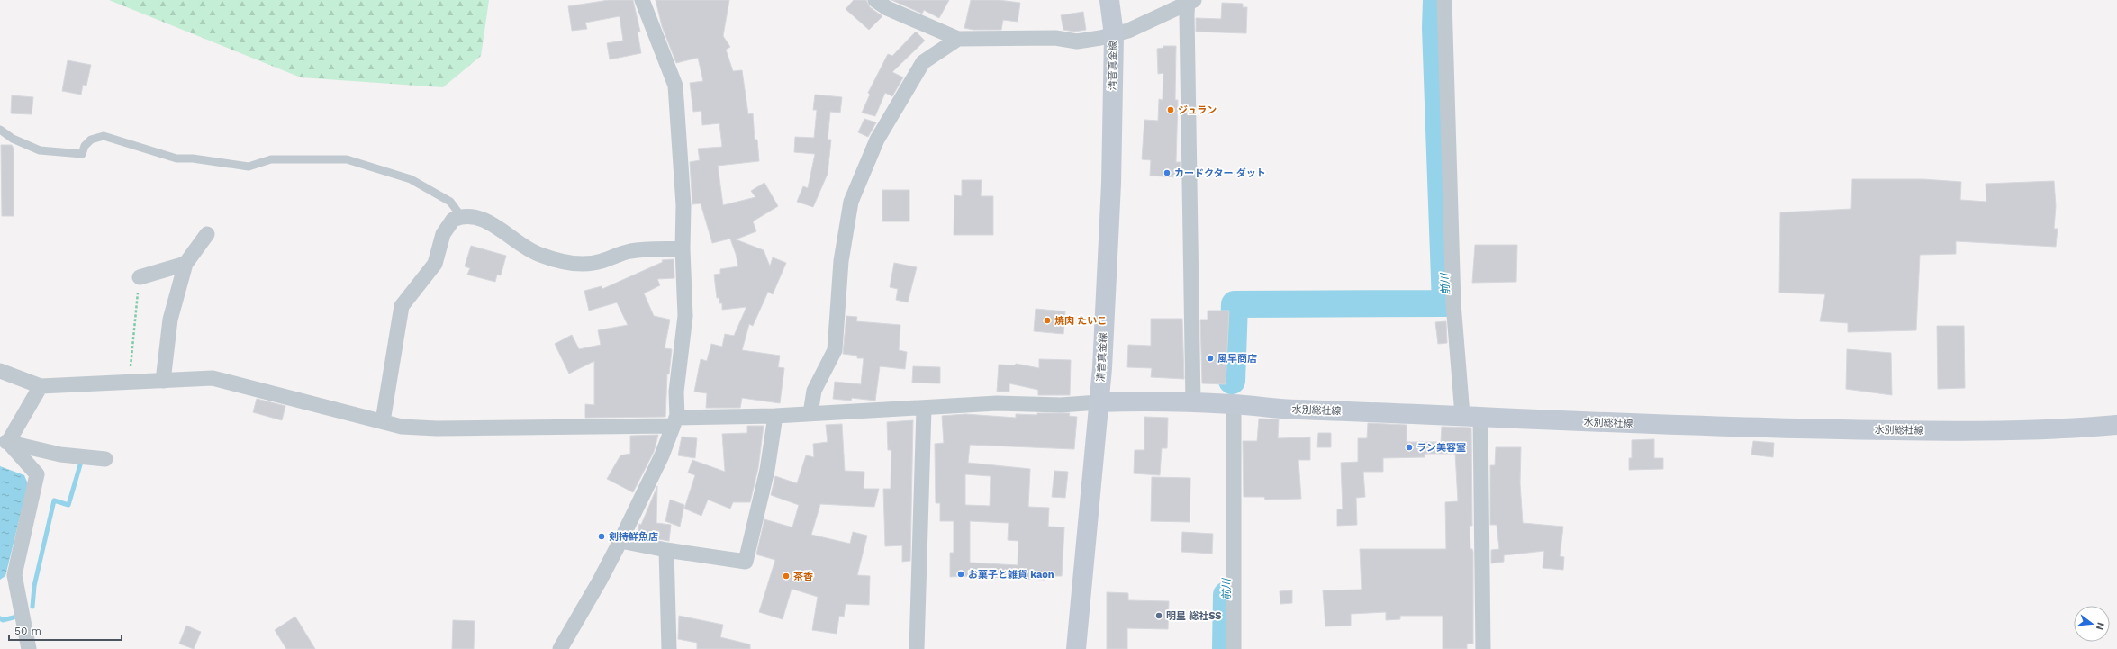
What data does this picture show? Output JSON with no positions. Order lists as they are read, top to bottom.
{
  "streets": {
    "main road": ["清音真金線", "水別総社線"]
  },
  "crossings": [
    ["清音真金線", "水別総社線"]
  ],
  "water": ["前川"],
  "places": [
    "ジュラン",
    "カードクター ダット",
    "焼肉 たいこ",
    "風早商店",
    "ラン美容室",
    "剣持鮮魚店",
    "お菓子と雑貨 kaon",
    "茶香",
    "明星 総社SS"
  ],
  "scale_bar": "50 m",
  "north": "right"
}
